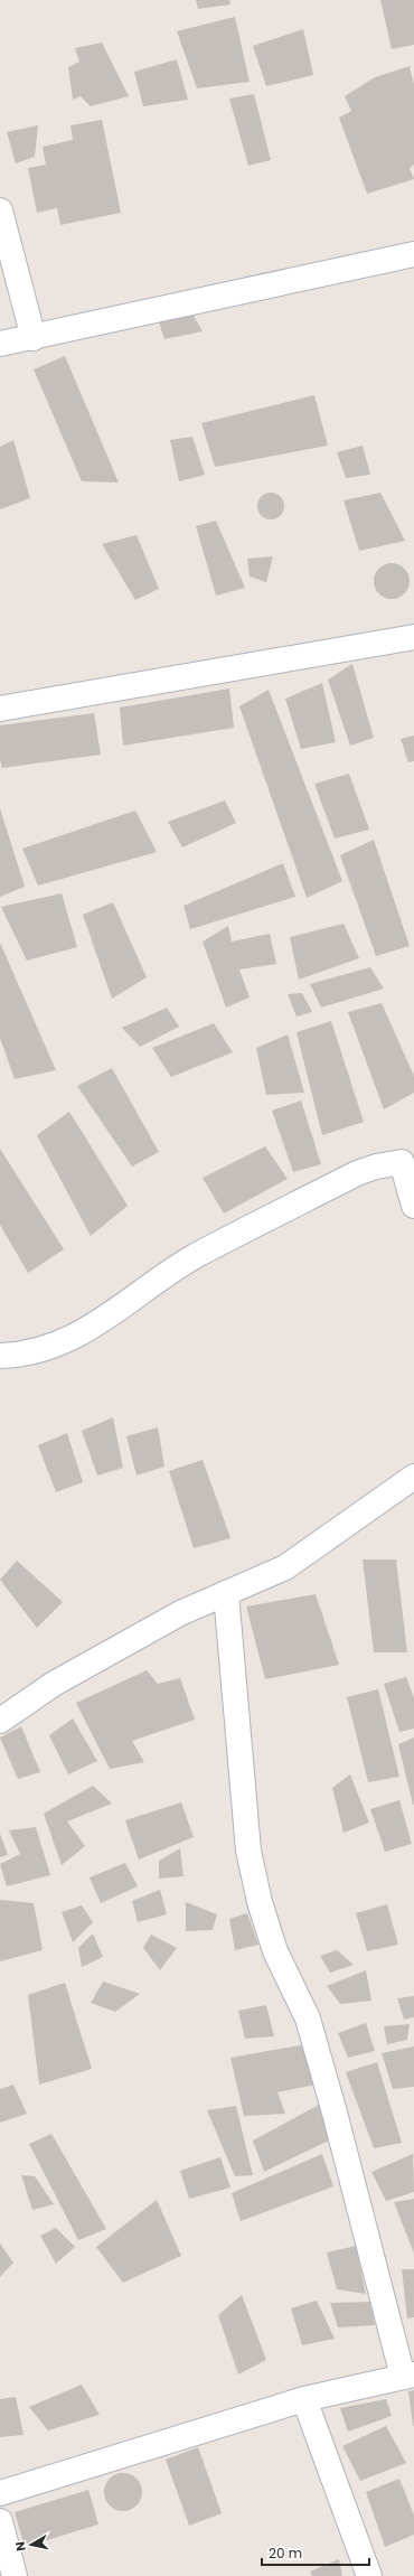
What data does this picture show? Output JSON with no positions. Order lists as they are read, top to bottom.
{
  "scale_bar": "20 m",
  "north": "left"
}
